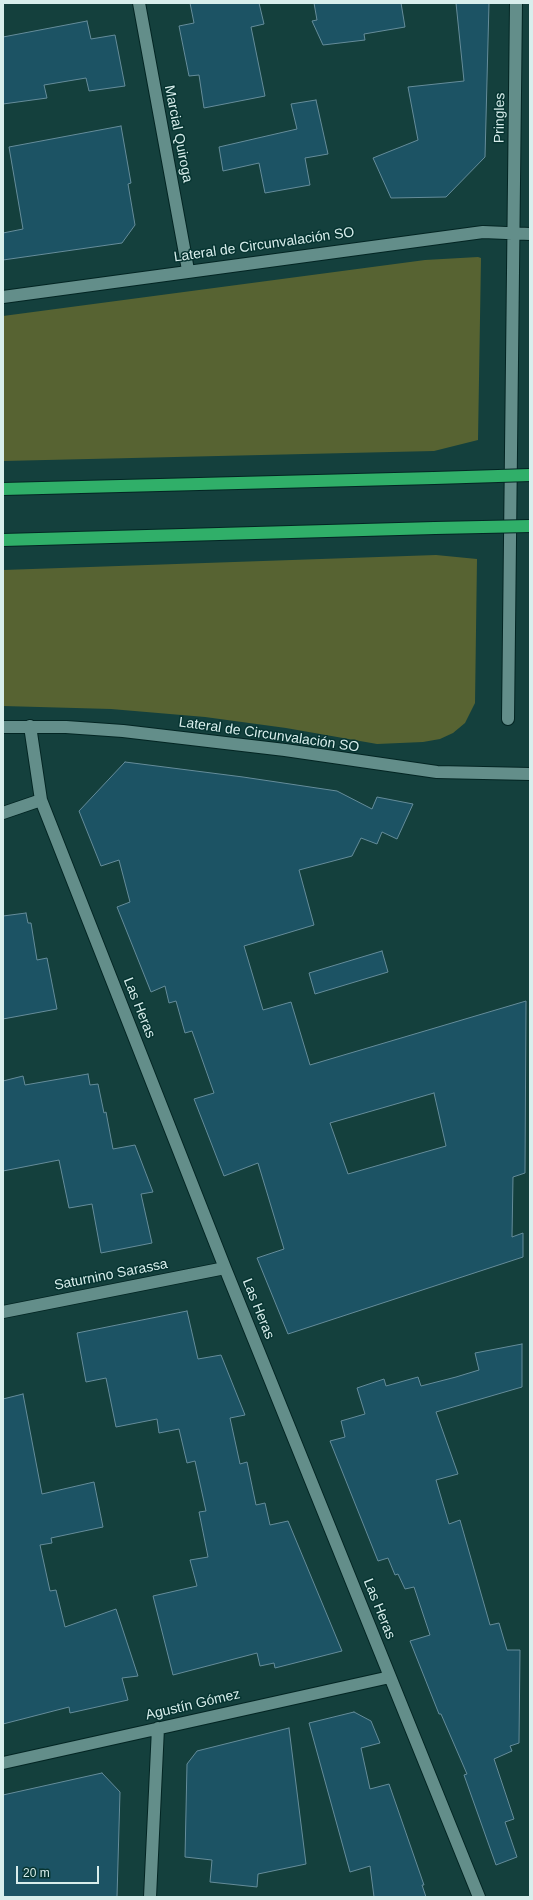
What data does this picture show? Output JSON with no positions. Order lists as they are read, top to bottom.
{
  "streets": {
    "street": [
      "Pringles",
      "Marcial Quiroga",
      "Lateral de Circunvalación SO",
      "Las Heras",
      "Saturnino Sarassa",
      "Agustín Gómez"
    ]
  },
  "crossings": [
    ["Pringles", "Lateral de Circunvalación SO"],
    ["Marcial Quiroga", "Lateral de Circunvalación SO"],
    ["Lateral de Circunvalación SO", "Las Heras"],
    ["Las Heras", "Saturnino Sarassa"],
    ["Las Heras", "Agustín Gómez"]
  ],
  "scale_bar": "20 m"
}
